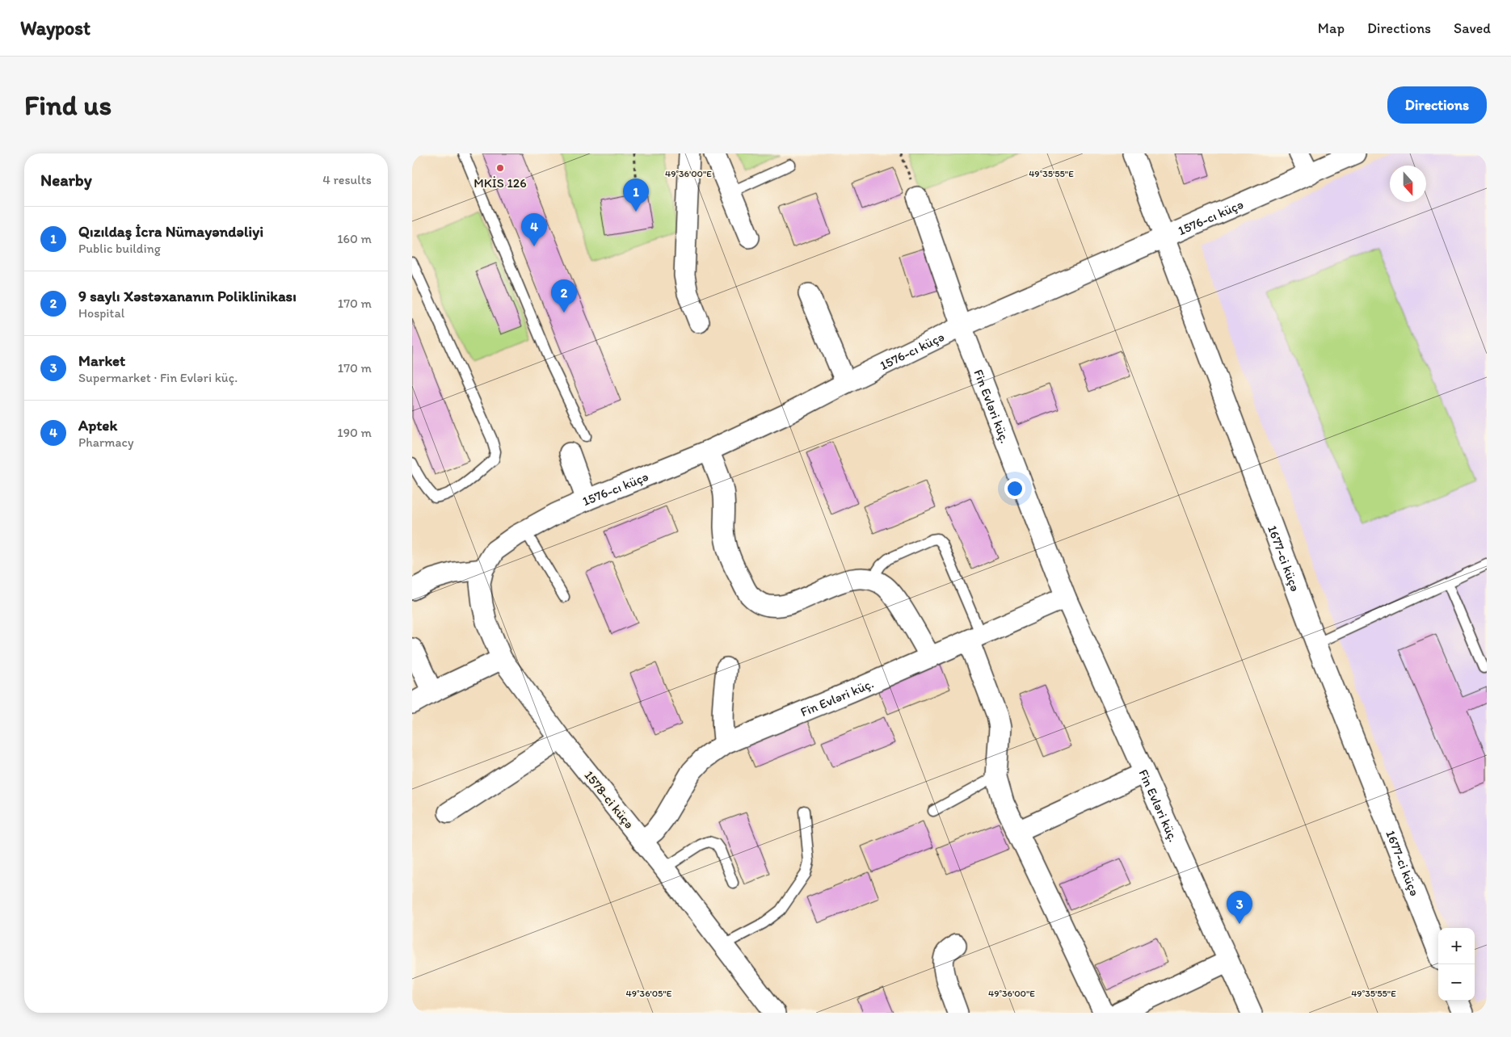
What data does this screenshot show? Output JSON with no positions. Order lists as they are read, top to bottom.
{
  "streets": {
    "street": [
      "1576-cı küçə",
      "Fin Evləri küç.",
      "1677-ci küçə",
      "1578-ci küçə"
    ]
  },
  "crossings": [
    ["1576-cı küçə", "Fin Evləri küç."],
    ["1576-cı küçə", "1677-ci küçə"],
    ["1576-cı küçə", "1578-ci küçə"],
    ["Fin Evləri küç.", "1578-ci küçə"]
  ],
  "places": ["MKİS 126"],
  "north": "bottom",
  "page": {
    "header": "Waypost",
    "nav": ["Map", "Directions", "Saved"],
    "buttons": "Directions",
    "title": "Find us",
    "heading": ["Nearby", "4 results"],
    "pins": [
      "1",
      "4",
      "2",
      "3"
    ],
    "list": [
      {
        "mark": "1",
        "name": "Qızıldaş İcra Nümayəndəliyi",
        "note": "Public building",
        "value": "160 m"
      },
      {
        "mark": "2",
        "name": "9 saylı Xəstəxananın Poliklinikası",
        "note": "Hospital",
        "value": "170 m"
      },
      {
        "mark": "3",
        "name": "Market",
        "note": "Supermarket · Fin Evləri küç.",
        "value": "170 m"
      },
      {
        "mark": "4",
        "name": "Aptek",
        "note": "Pharmacy",
        "value": "190 m"
      }
    ],
    "map_buttons": ["+", "−"]
  },
  "coordinates": ["49°36'00\"E", "49°35'55\"E", "49°36'05\"E"]
}
